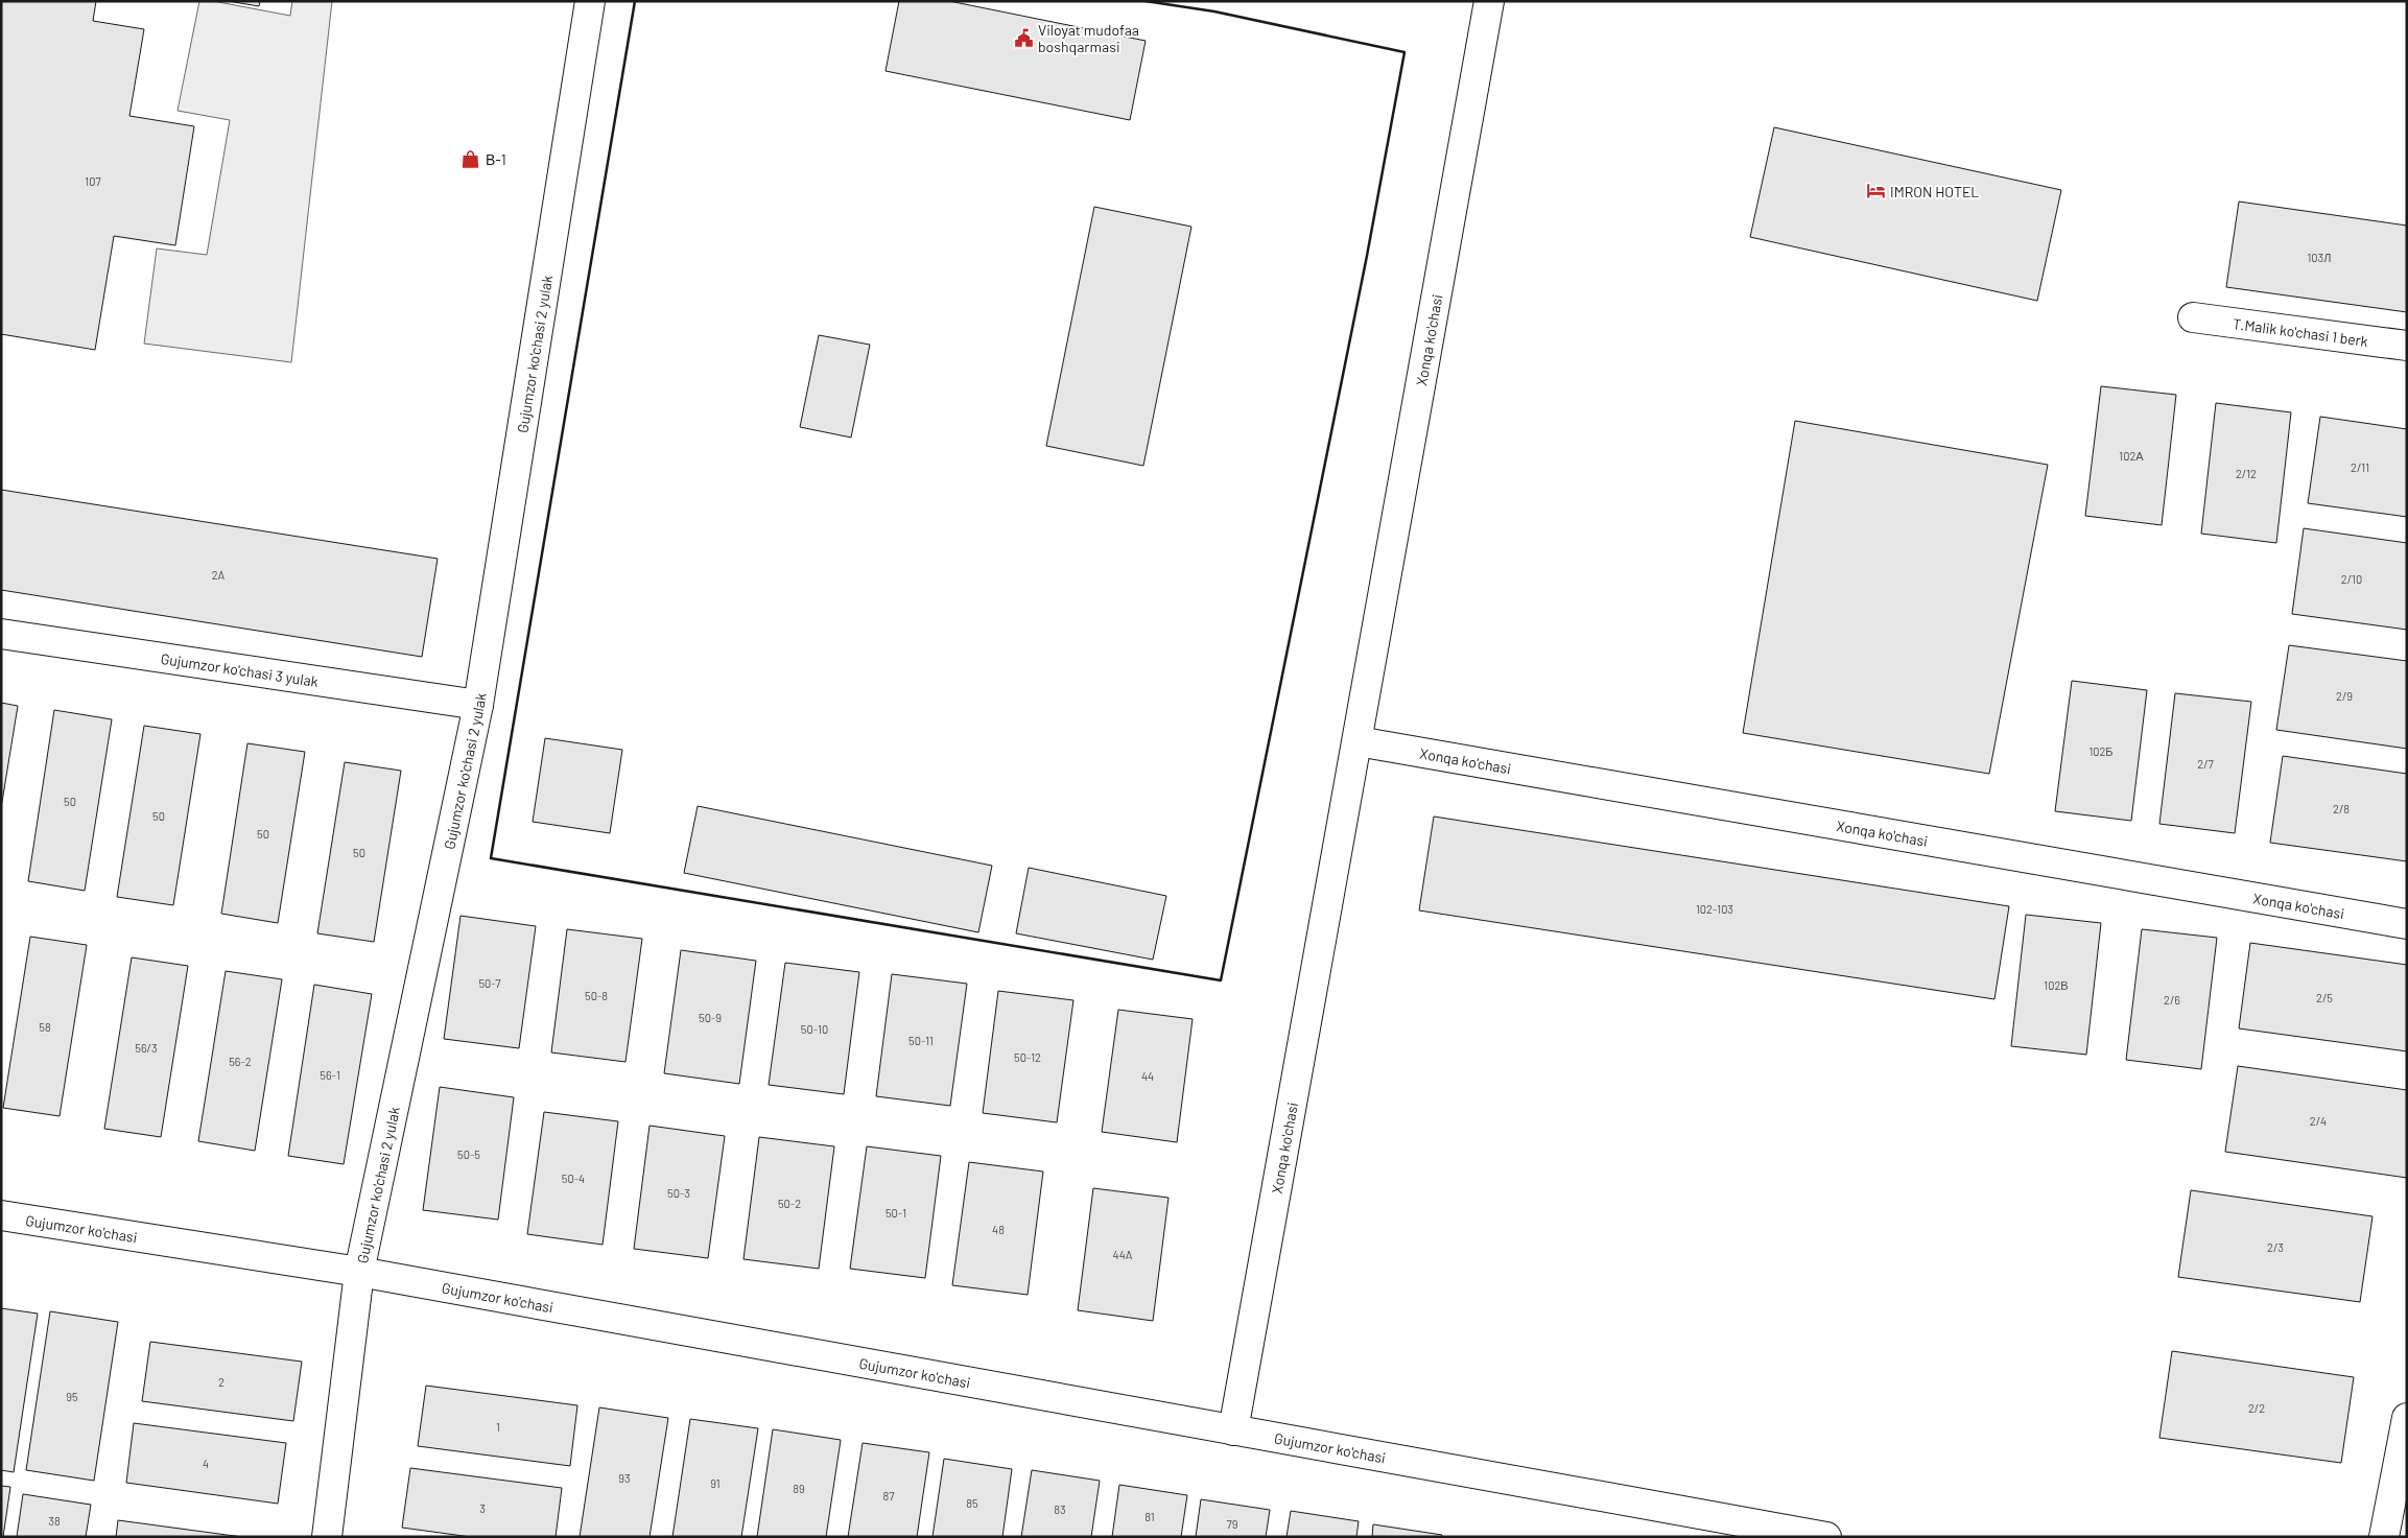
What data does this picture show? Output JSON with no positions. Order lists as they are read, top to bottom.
{
  "streets": {
    "street": [
      "T.Malik ko'chasi 1 berk",
      "Xonqa ko'chasi",
      "Gujumzor ko'chasi 2 yulak",
      "Gujumzor ko'chasi 3 yulak",
      "Gujumzor ko'chasi"
    ]
  },
  "crossings": [
    ["Xonqa ko'chasi", "Gujumzor ko'chasi"],
    ["Gujumzor ko'chasi 2 yulak", "Gujumzor ko'chasi 3 yulak"],
    ["Gujumzor ko'chasi 2 yulak", "Gujumzor ko'chasi"]
  ],
  "places": {
    "public building": ["Viloyat mudofaa boshqarmasi"],
    "shop": ["В-1"],
    "hotel": ["IMRON HOTEL"]
  },
  "house_numbers": [
    "107",
    "103Л",
    "102А",
    "2/11",
    "2/12",
    "2A",
    "2/10",
    "2/9",
    "102Б",
    "2/7",
    "50",
    "2/8",
    "50",
    "50",
    "50",
    "102-103",
    "50-7",
    "102В",
    "50-8",
    "2/5",
    "2/6",
    "50-9",
    "58",
    "50-10",
    "50-11",
    "56/3",
    "50-12",
    "56-2",
    "56-1",
    "44",
    "2/4",
    "50-5",
    "50-4",
    "50-3",
    "50-2",
    "50-1",
    "48",
    "2/3",
    "44A",
    "2",
    "95",
    "2/2",
    "1",
    "4",
    "93",
    "91",
    "89",
    "87",
    "85",
    "3",
    "83",
    "81",
    "38",
    "79"
  ]
}
